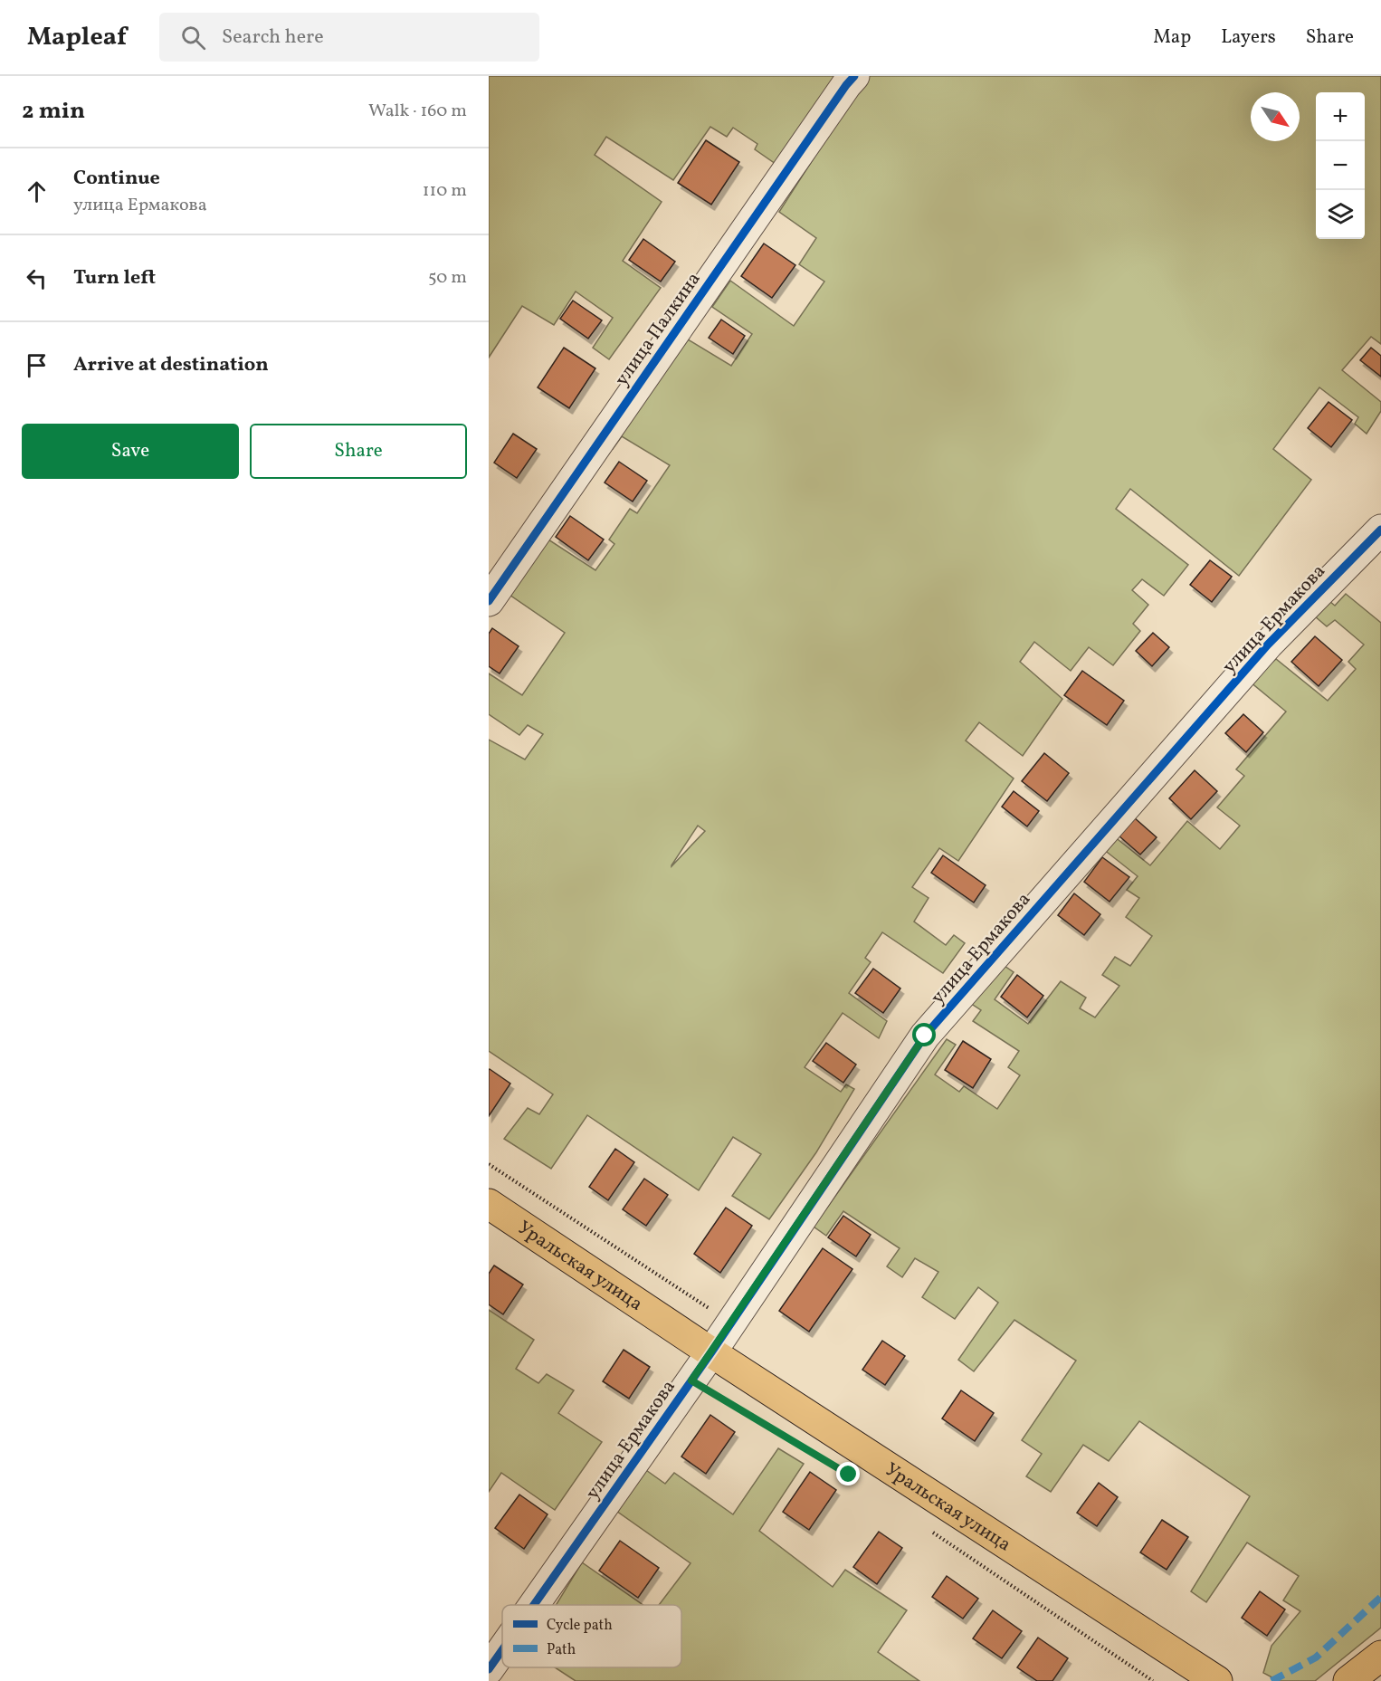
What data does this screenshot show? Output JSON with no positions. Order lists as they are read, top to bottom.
{
  "streets": {
    "main road": ["Уральская улица"],
    "street": ["улица Палкина", "улица Ермакова"]
  },
  "crossings": [
    ["улица Ермакова", "Уральская улица"]
  ],
  "legend": ["Cycle path", "Path"],
  "north": "bottom right",
  "page": {
    "header": "Mapleaf",
    "search": "Search here",
    "nav": ["Map", "Layers", "Share"],
    "heading": ["2 min", "Walk · 160 m"],
    "map_buttons": ["+", "−"],
    "list": [
      ["Continue", "улица Ермакова", "110 m"],
      ["Turn left", "50 m"],
      "Arrive at destination"
    ],
    "buttons": ["Save", "Share"]
  }
}
